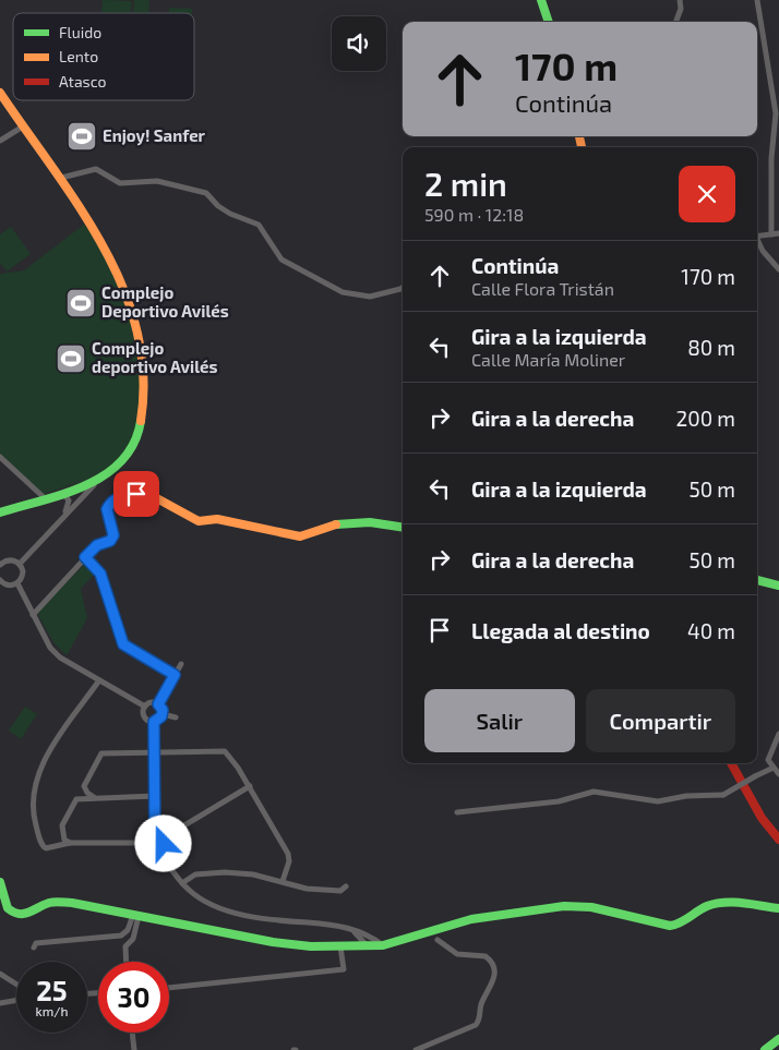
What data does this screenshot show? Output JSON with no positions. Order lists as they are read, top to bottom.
{
  "places": {
    "sports": ["Enjoy! Sanfer", "Complejo Deportivo Avilés", "Complejo deportivo Avilés"]
  },
  "legend": ["Fluido", "Lento", "Atasco"],
  "page": {
    "turn": ["170 m", "Continúa"],
    "heading": ["2 min", "590 m · 12:18"],
    "list": [
      {
        "name": "Continúa",
        "note": "Calle Flora Tristán",
        "value": "170 m"
      },
      {
        "name": "Gira a la izquierda",
        "note": "Calle María Moliner",
        "value": "80 m"
      },
      {
        "name": "Gira a la derecha",
        "value": "200 m"
      },
      {
        "name": "Gira a la izquierda",
        "value": "50 m"
      },
      {
        "name": "Gira a la derecha",
        "value": "50 m"
      },
      {
        "name": "Llegada al destino",
        "value": "40 m"
      }
    ],
    "buttons": ["Salir", "Compartir"],
    "speed": "25 km/h",
    "limit": "30"
  }
}
